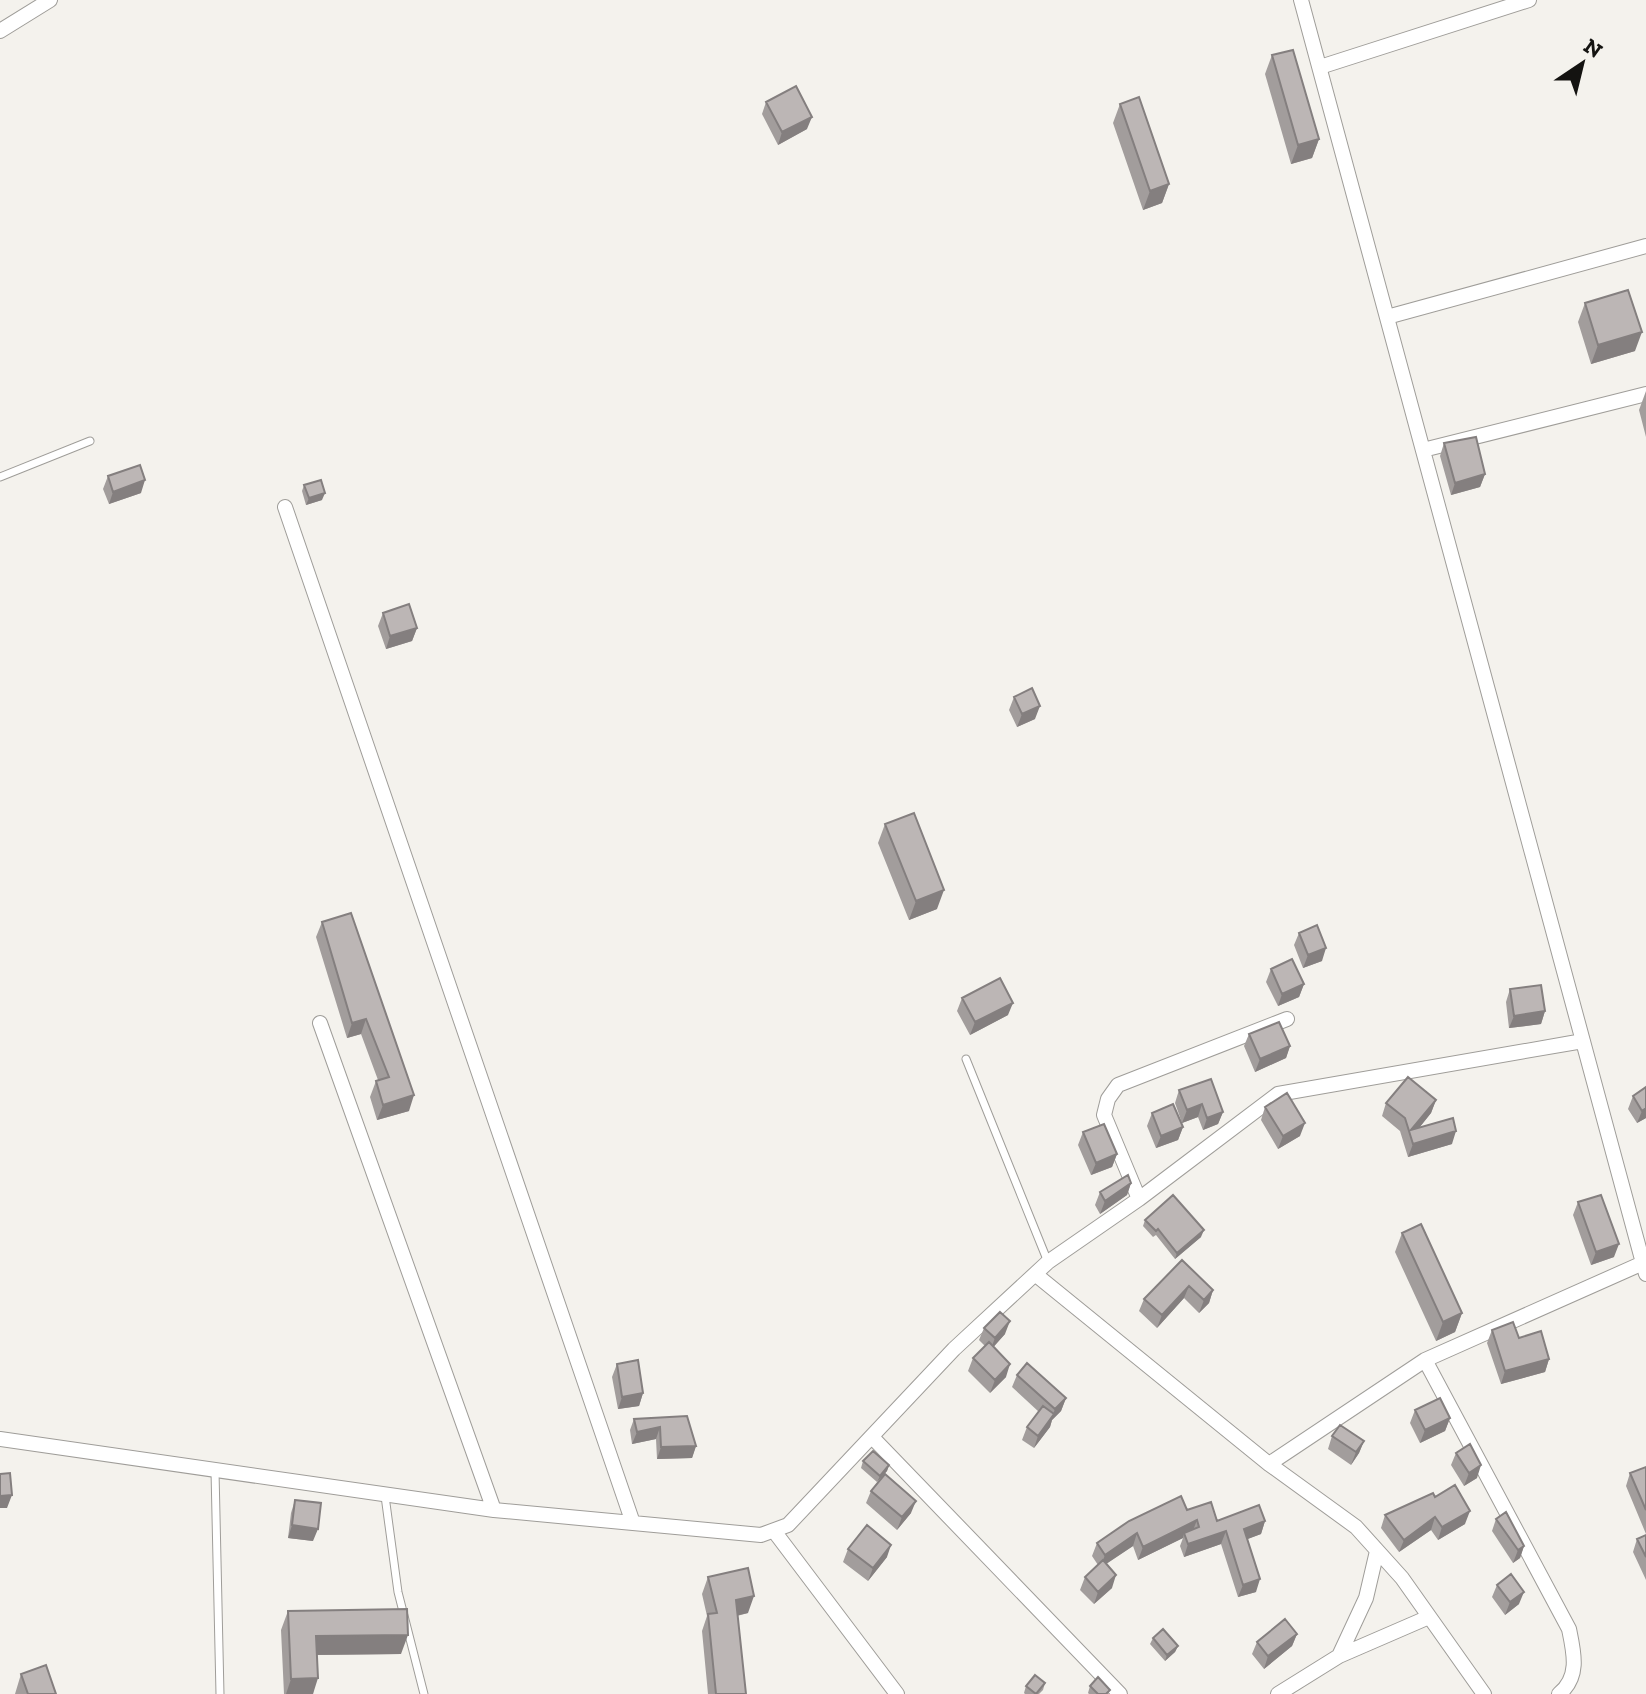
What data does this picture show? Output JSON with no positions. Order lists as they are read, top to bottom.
{
  "north": "top right"
}
